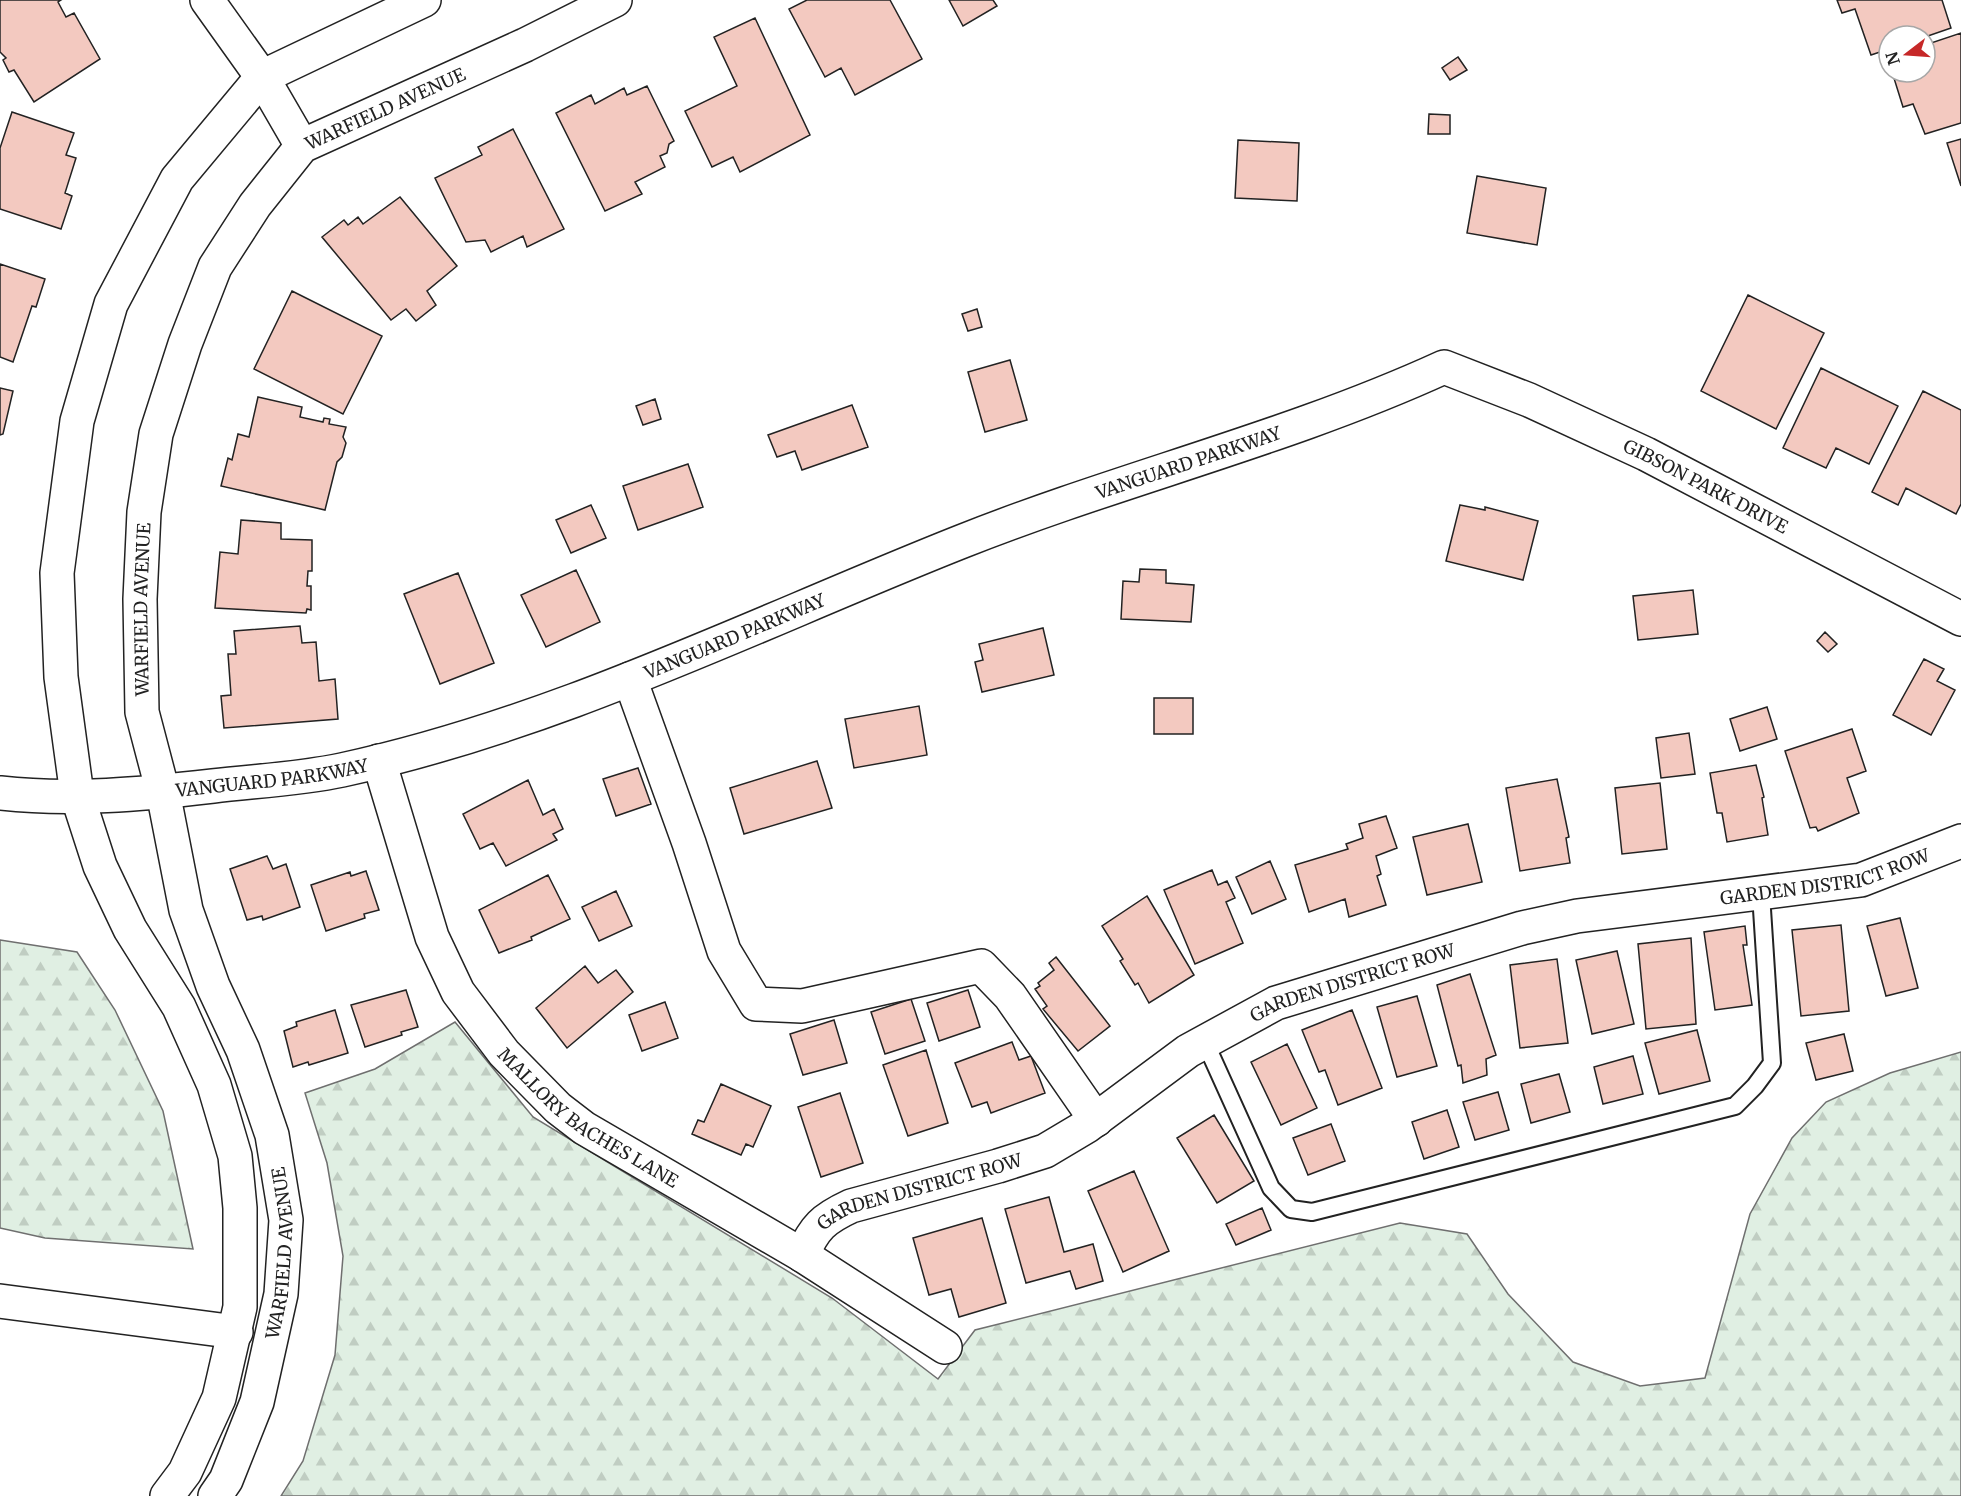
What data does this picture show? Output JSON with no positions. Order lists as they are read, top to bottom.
{
  "streets": {
    "street": [
      "WARFIELD AVENUE",
      "VANGUARD PARKWAY",
      "GIBSON PARK DRIVE",
      "GARDEN DISTRICT ROW",
      "MALLORY BACHES LANE"
    ]
  },
  "crossings": [
    ["WARFIELD AVENUE", "VANGUARD PARKWAY"],
    ["VANGUARD PARKWAY", "GIBSON PARK DRIVE"],
    ["VANGUARD PARKWAY", "MALLORY BACHES LANE"],
    ["GARDEN DISTRICT ROW", "MALLORY BACHES LANE"]
  ],
  "north": "left"
}
